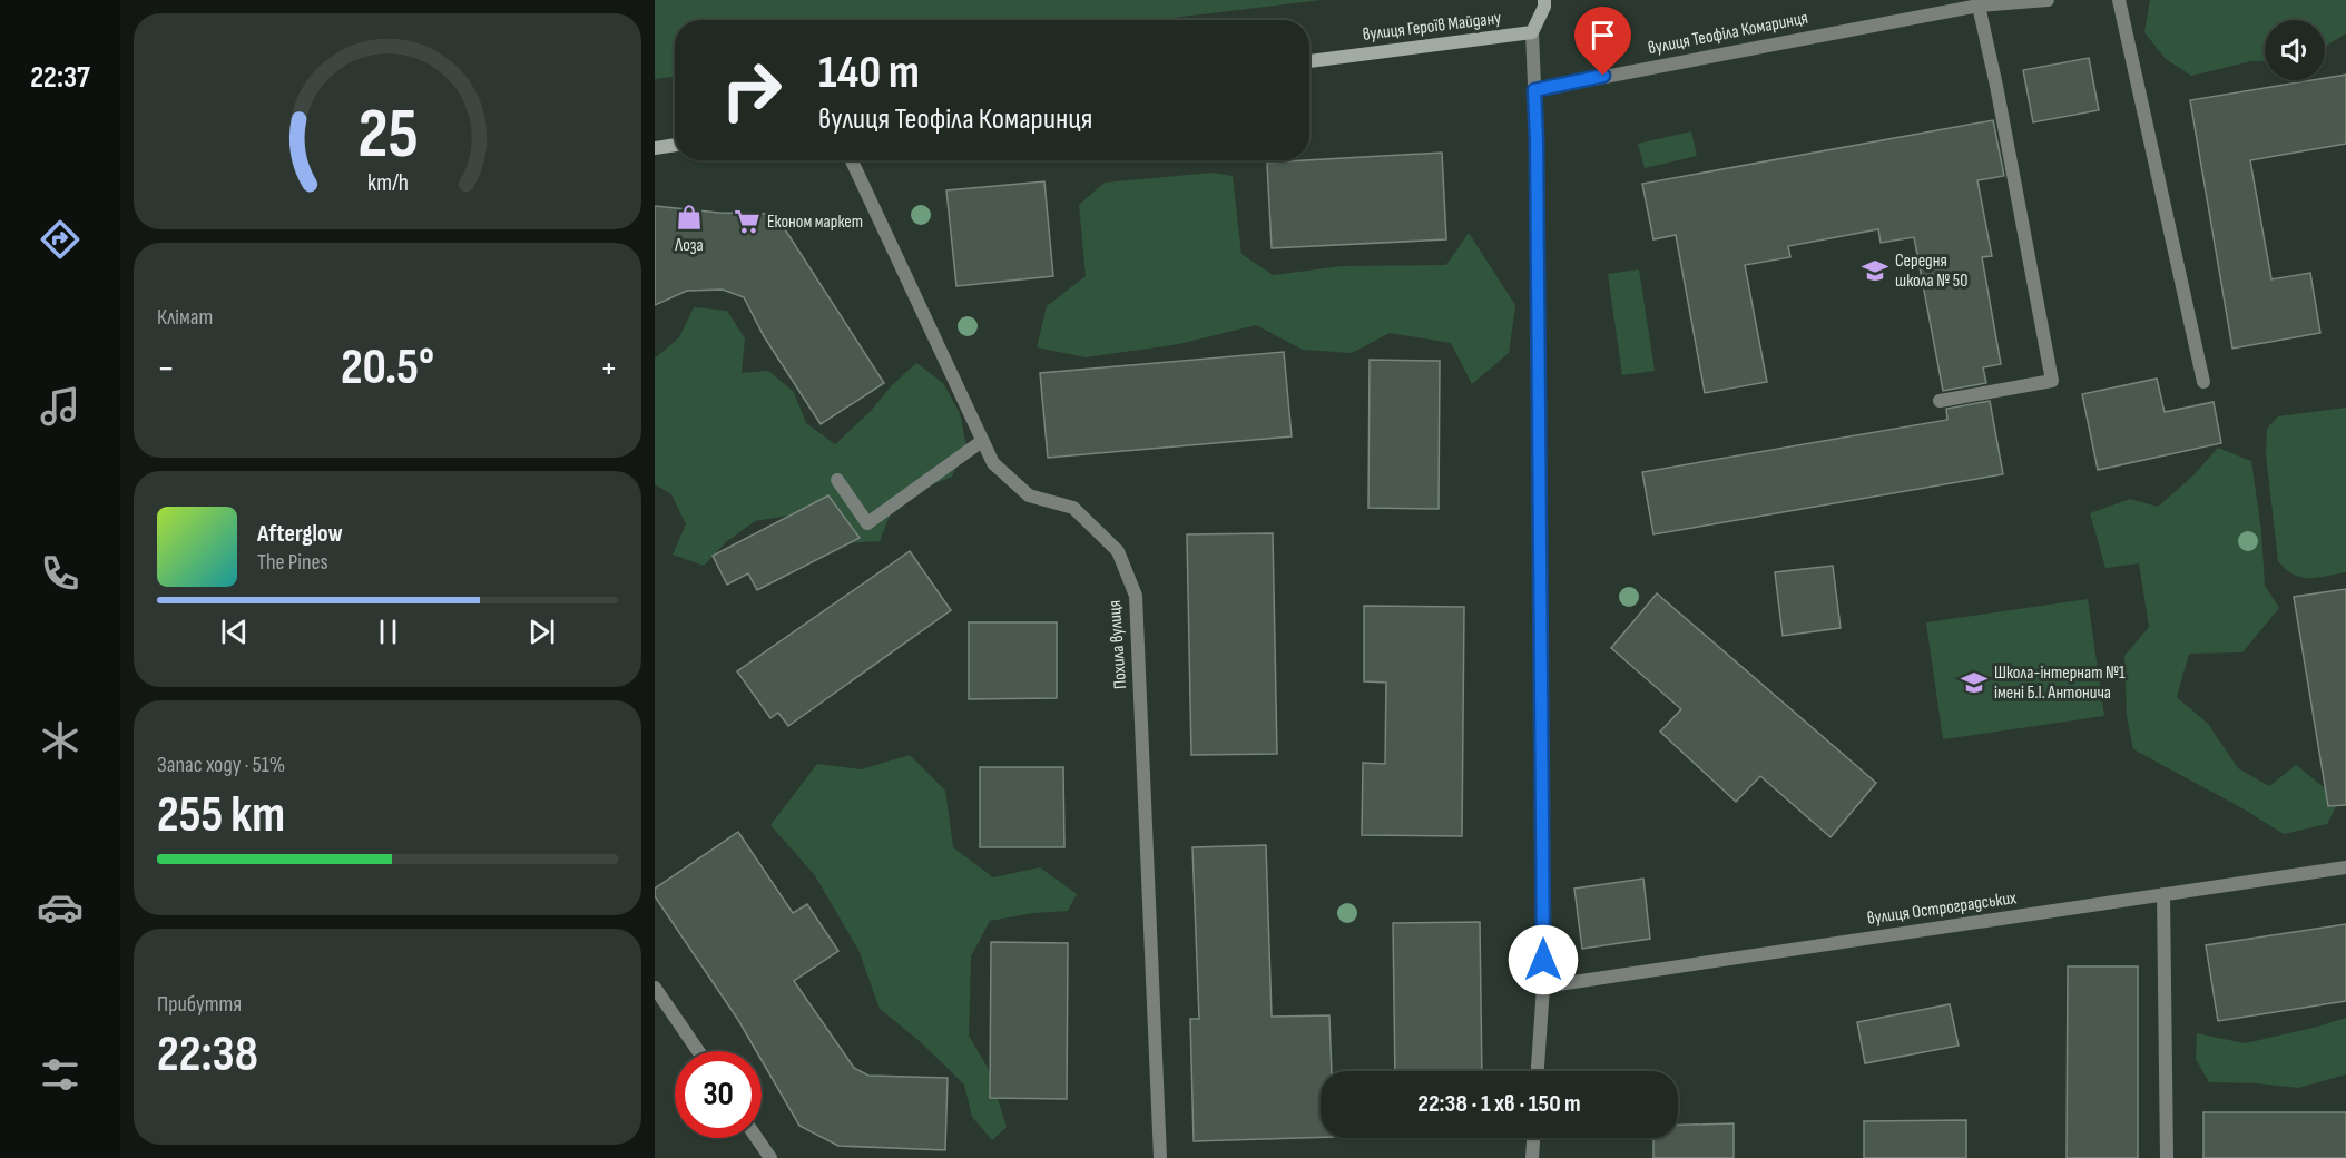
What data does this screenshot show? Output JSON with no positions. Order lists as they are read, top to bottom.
{
  "streets": {
    "main road": ["вулиця Героїв Майдану"],
    "street": ["вулиця Теофіла Комаринця", "Похила вулиця", "вулиця Остроградських"]
  },
  "places": {
    "shop": ["Лоза"],
    "supermarket": ["Економ маркет"],
    "school or university": ["Середня школа № 50", "Школа-інтернат №1 імені Б.І. Антонича"]
  },
  "page": {
    "tabs": "22:37",
    "turn": ["140 m", "вулиця Теофіла Комаринця"],
    "tile": [
      "Клімат",
      ["Запас ходу · 51%", "255 km"],
      ["Прибуття", "22:38"]
    ],
    "heat": ["−", "20.5°", "+"],
    "song": ["Afterglow", "The Pines"],
    "limit": "30",
    "trip": "22:38 · 1 хв · 150 m",
    "gauge": ["25", "km/h"]
  }
}
